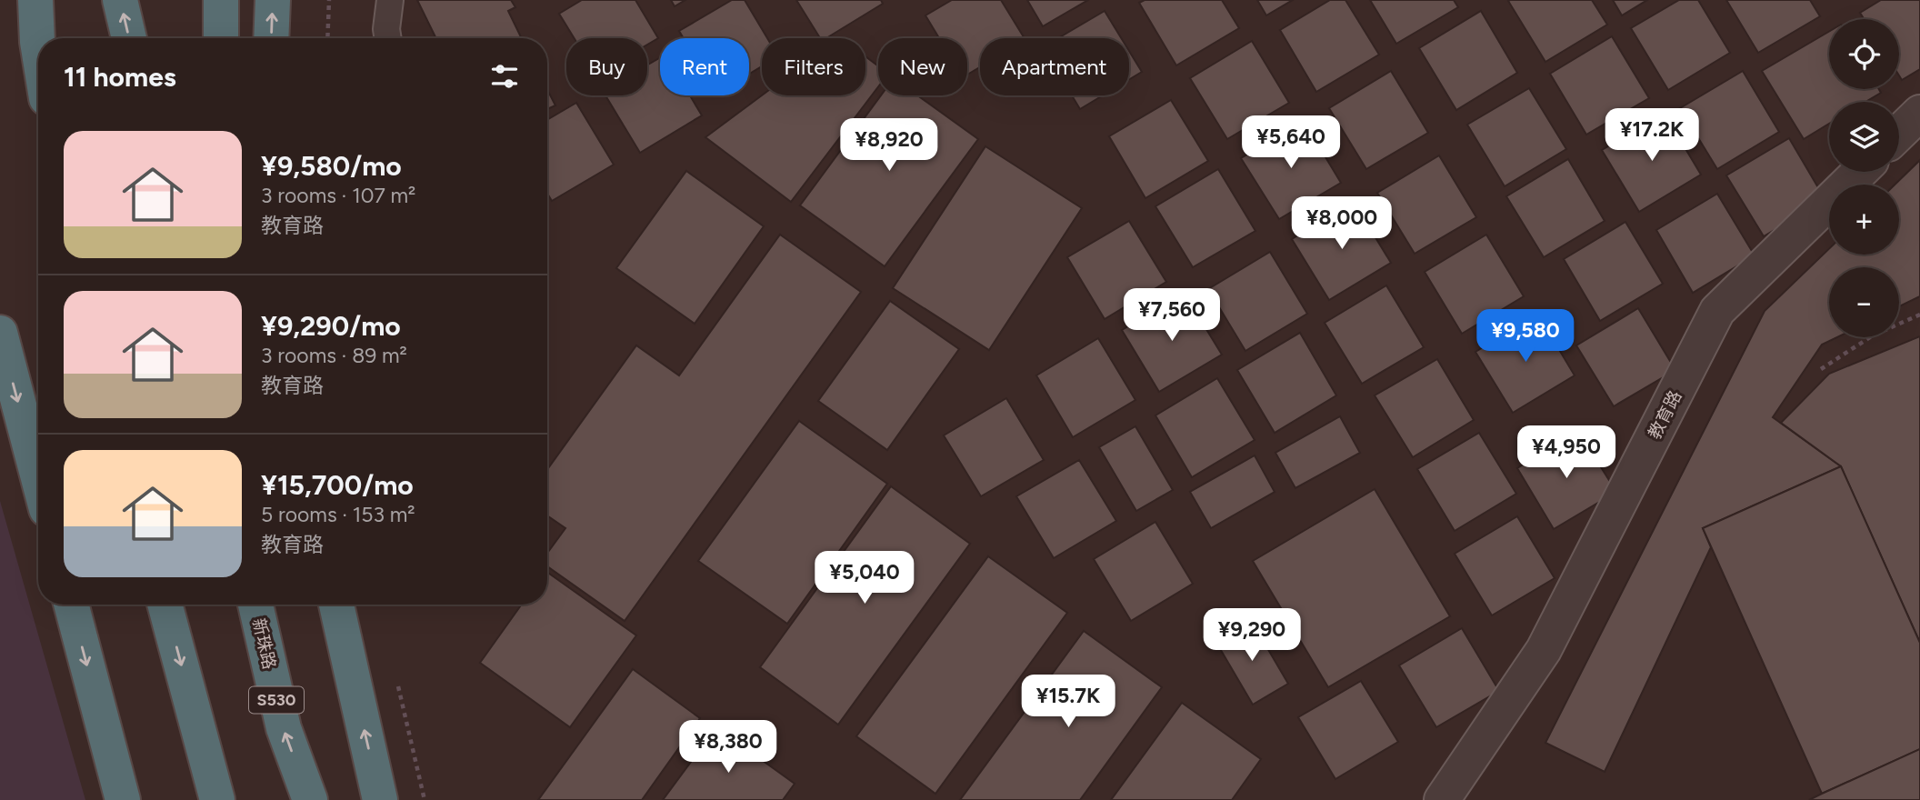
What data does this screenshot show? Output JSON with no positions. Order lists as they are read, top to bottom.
{
  "streets": {
    "highway": ["新珠路", "S530"],
    "street": ["教育路"]
  },
  "page": {
    "map_buttons": ["+", "−"],
    "chip": [
      "Buy",
      "Rent",
      "Filters",
      "New",
      "Apartment"
    ],
    "heading": "11 homes",
    "price": [
      "¥17.2K",
      "¥5,640",
      "¥8,920",
      "¥8,000",
      "¥7,560",
      "¥9,580",
      "¥4,950",
      "¥5,040",
      "¥9,290",
      "¥15.7K",
      "¥8,380"
    ],
    "list": [
      {
        "name": "¥9,580/mo",
        "note": "3 rooms · 107 m² · 教育路"
      },
      {
        "name": "¥9,290/mo",
        "note": "3 rooms · 89 m² · 教育路"
      },
      {
        "name": "¥15,700/mo",
        "note": "5 rooms · 153 m² · 教育路"
      }
    ]
  }
}
